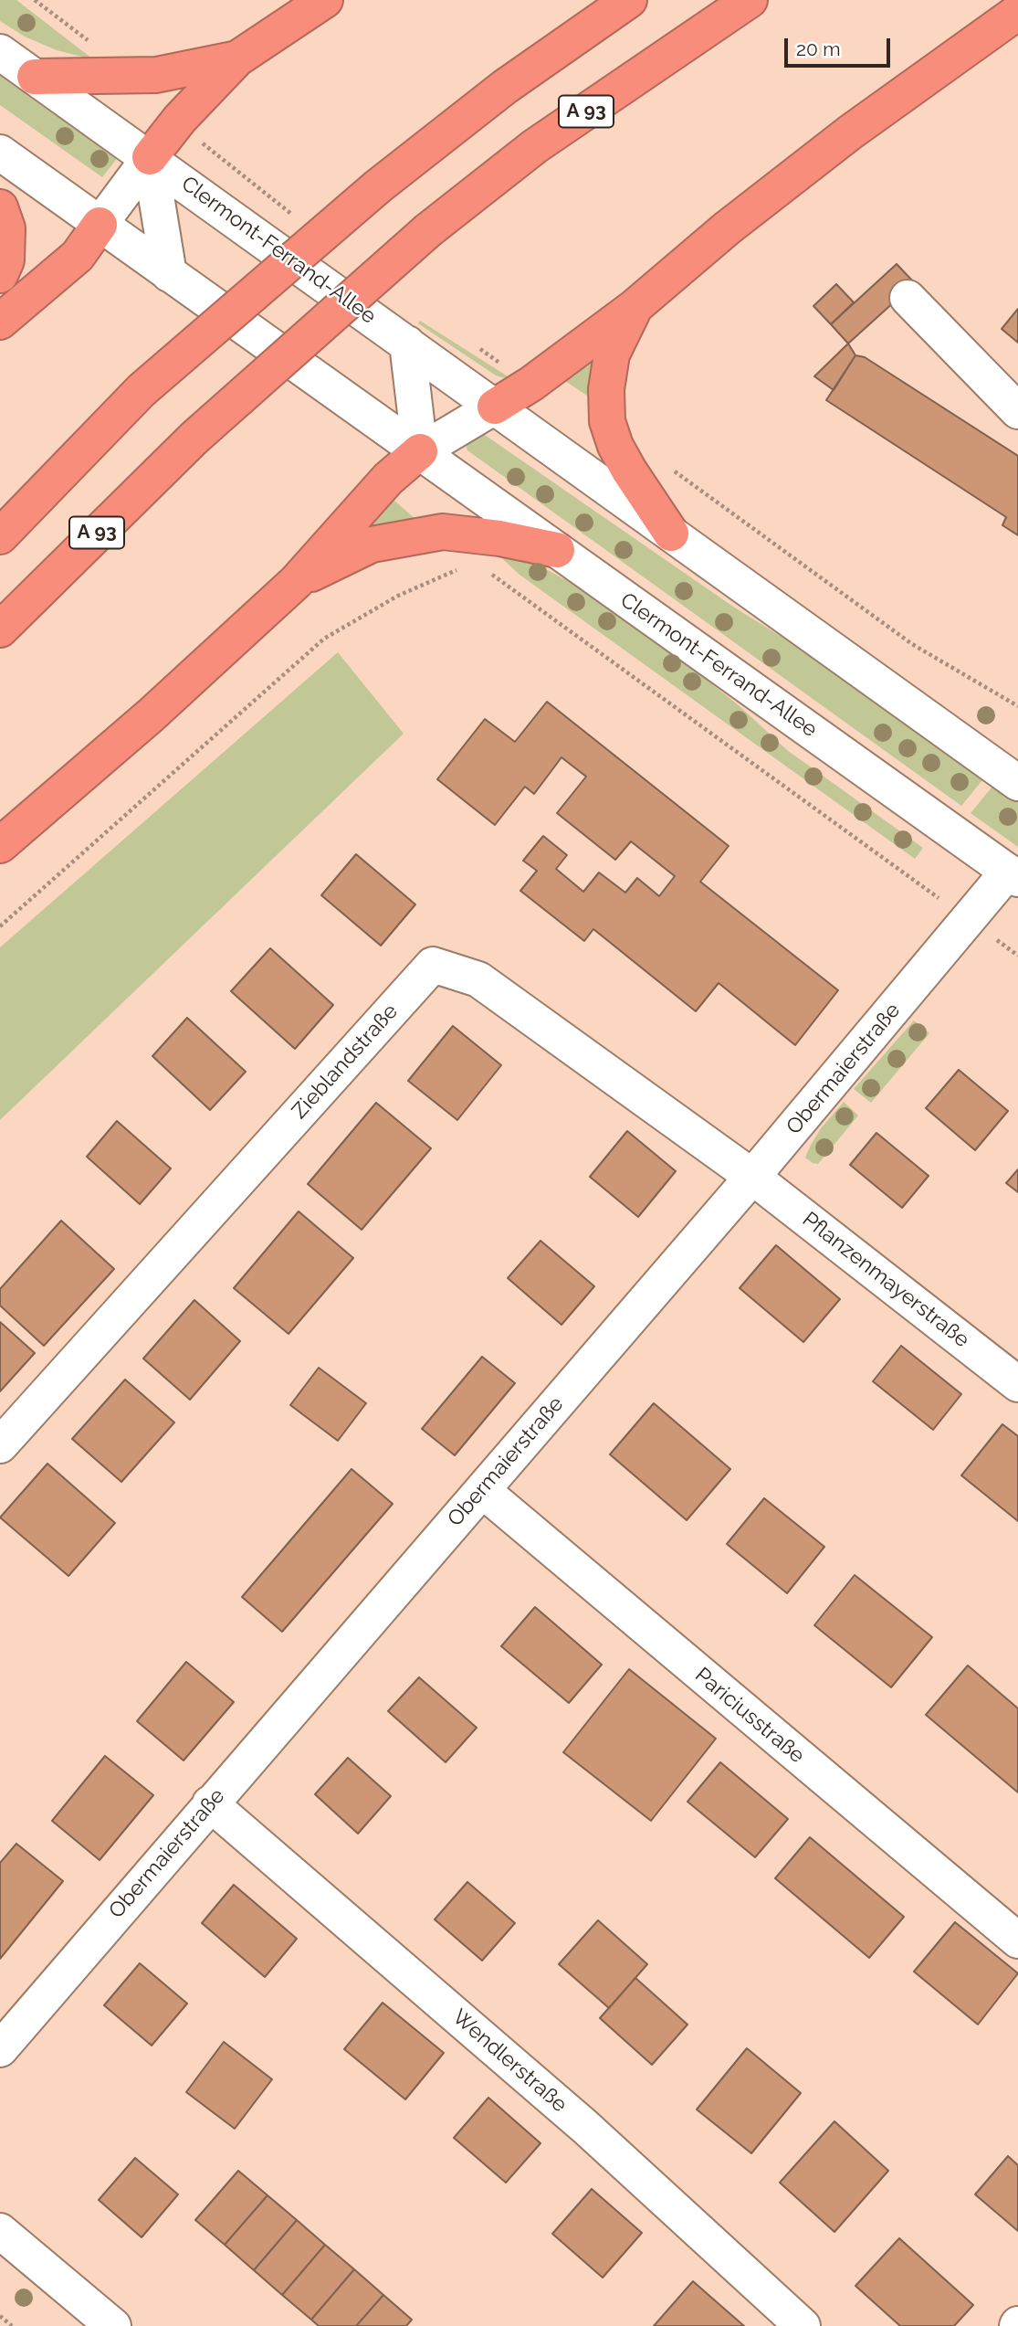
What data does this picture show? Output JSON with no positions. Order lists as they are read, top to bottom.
{
  "streets": {
    "highway": ["A 93"],
    "street": [
      "Clermont-Ferrand-Allee",
      "Zieblandstraße",
      "Obermaierstraße",
      "Pflanzenmayerstraße",
      "Pariciusstraße",
      "Wendlerstraße"
    ]
  },
  "crossings": [
    ["Clermont-Ferrand-Allee", "Obermaierstraße"],
    ["Zieblandstraße", "Obermaierstraße"],
    ["Zieblandstraße", "Pflanzenmayerstraße"],
    ["Obermaierstraße", "Pflanzenmayerstraße"],
    ["Obermaierstraße", "Pariciusstraße"],
    ["Obermaierstraße", "Wendlerstraße"]
  ],
  "scale_bar": "20 m"
}
